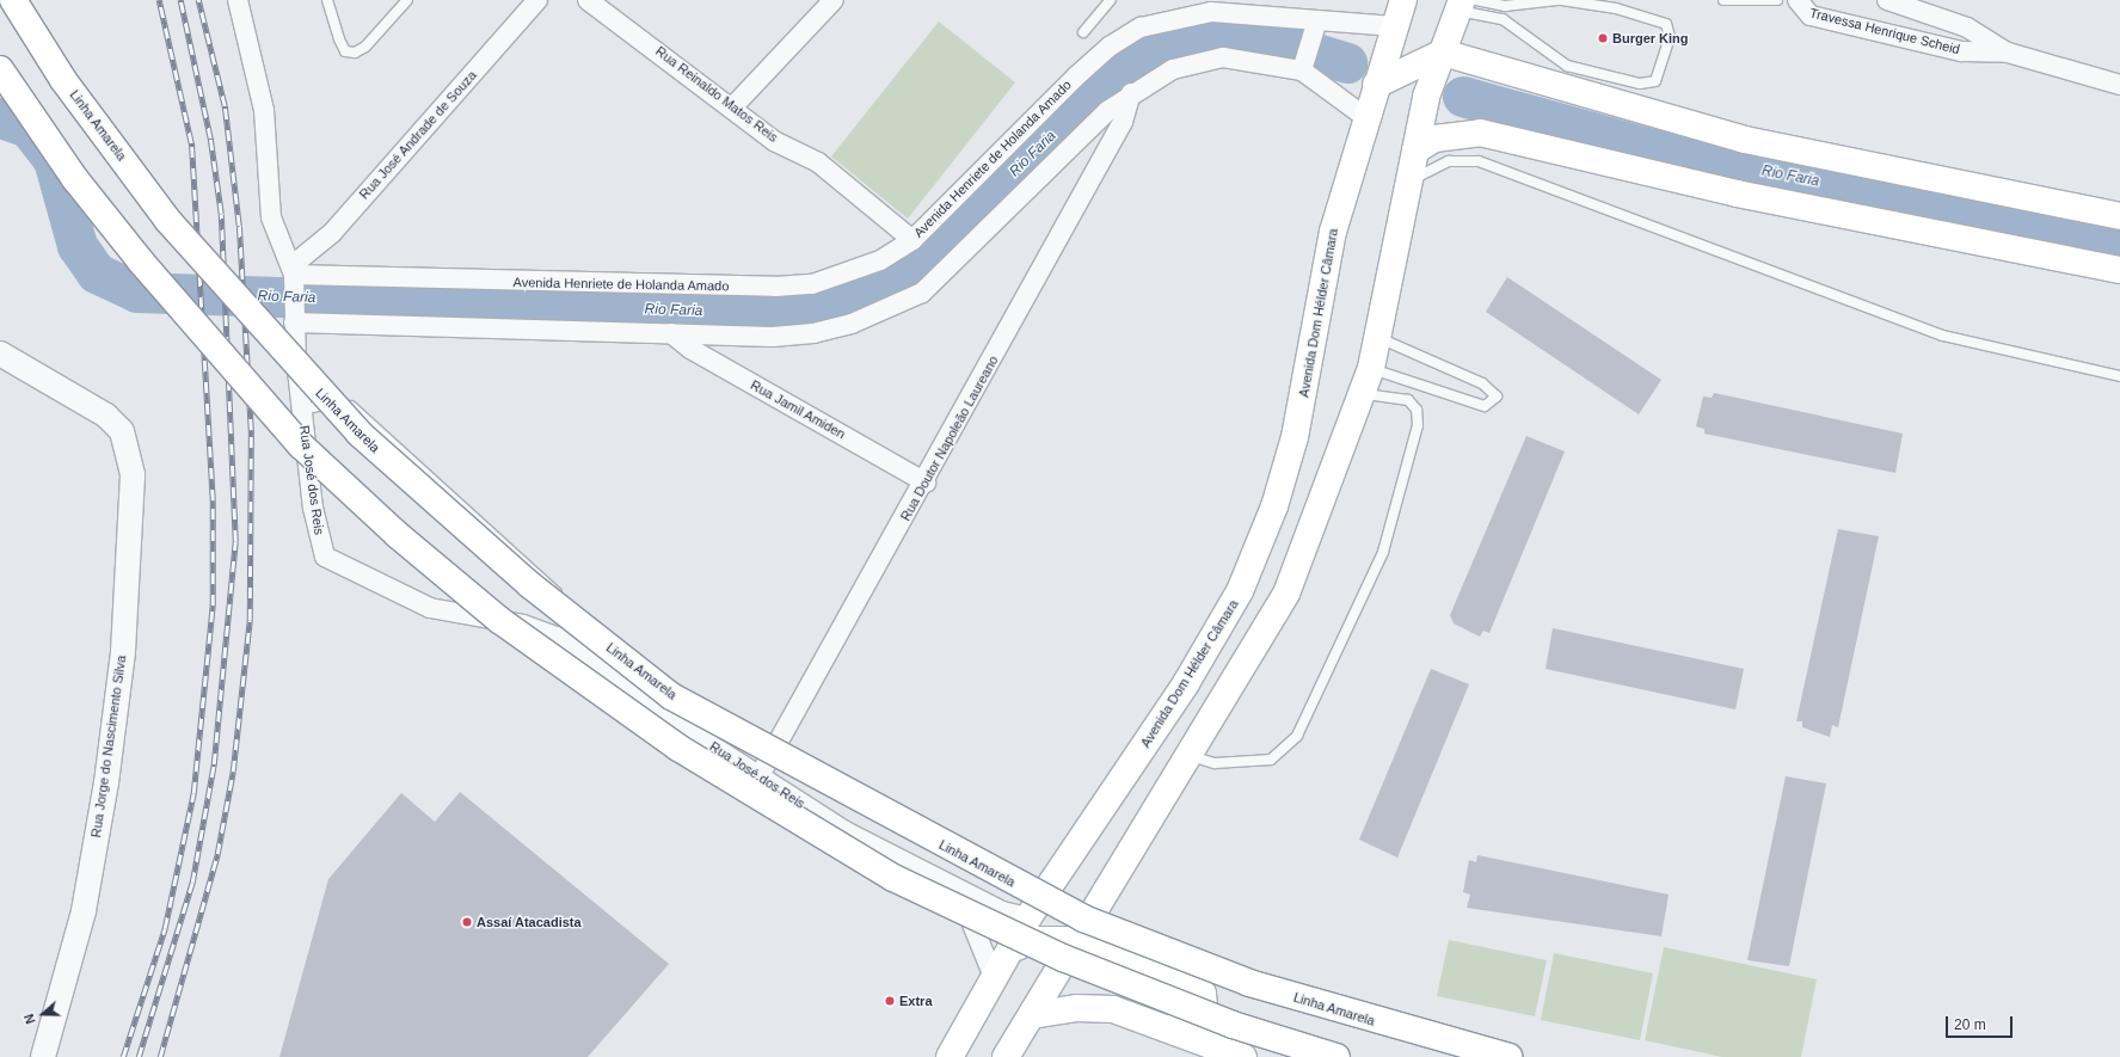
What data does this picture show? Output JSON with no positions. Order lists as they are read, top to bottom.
{
  "streets": {
    "main road": ["Linha Amarela", "Avenida Dom Hélder Câmara"],
    "street": [
      "Travessa Henrique Scheid",
      "Rua Reinaldo Matos Reis",
      "Rua José Andrade de Souza",
      "Avenida Henriete de Holanda Amado",
      "Rua Jamil Amiden",
      "Rua Doutor Napoleão Laureano",
      "Rua José dos Reis",
      "Rua Jorge do Nascimento Silva"
    ]
  },
  "crossings": [
    ["Rua Reinaldo Matos Reis", "Avenida Henriete de Holanda Amado"],
    ["Rua José Andrade de Souza", "Avenida Henriete de Holanda Amado"],
    ["Avenida Henriete de Holanda Amado", "Avenida Dom Hélder Câmara"],
    ["Avenida Dom Hélder Câmara", "Rua José dos Reis"],
    ["Rua Jamil Amiden", "Rua Doutor Napoleão Laureano"],
    ["Rua Doutor Napoleão Laureano", "Rua José dos Reis"]
  ],
  "water": ["Rio Faria"],
  "places": ["Burger King", "Assaí Atacadista", "Extra"],
  "scale_bar": "20 m",
  "north": "left"
}
